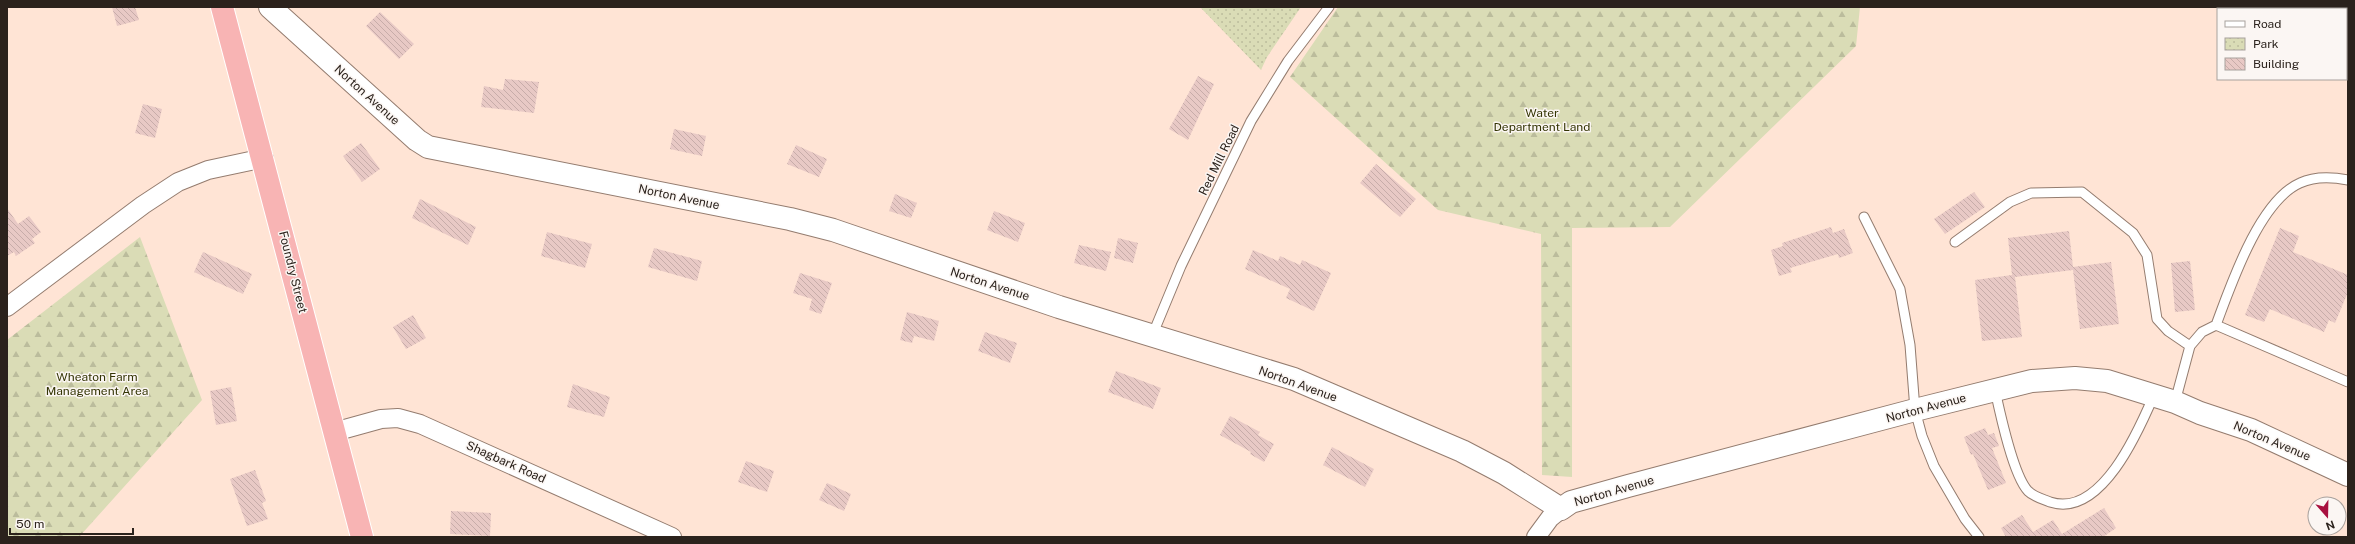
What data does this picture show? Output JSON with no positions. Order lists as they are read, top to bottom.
{
  "streets": {
    "highway": ["Foundry Street"],
    "street": ["Norton Avenue", "Shagbark Road"],
    "lane": ["Red Mill Road"]
  },
  "crossings": [
    ["Norton Avenue", "Red Mill Road"],
    ["Foundry Street", "Shagbark Road"]
  ],
  "parks": ["Water Department Land", "Wheaton Farm Management Area"],
  "legend": ["Road", "Park", "Building"],
  "scale_bar": "50 m",
  "north": "bottom"
}
